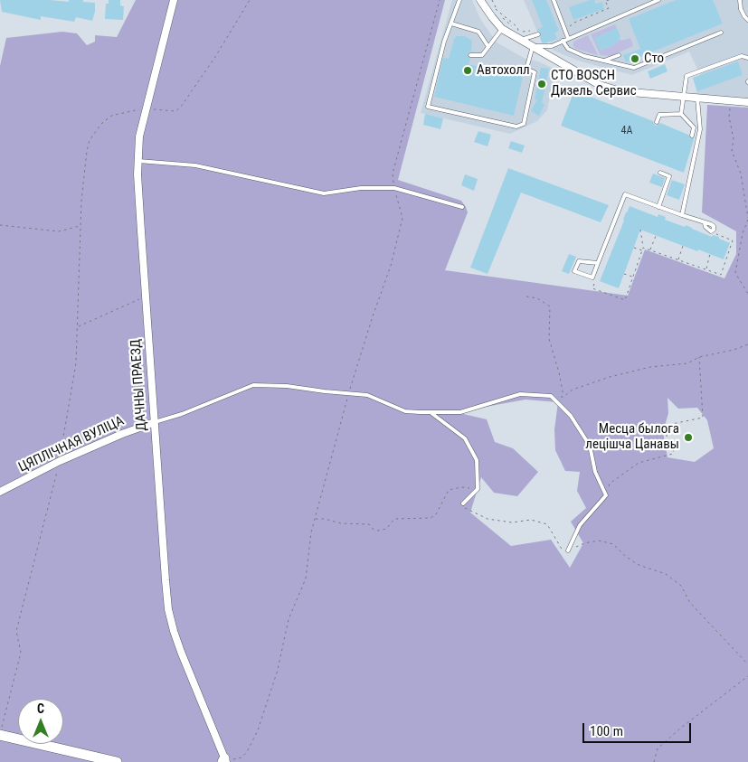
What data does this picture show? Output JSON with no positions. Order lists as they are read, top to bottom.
{
  "streets": {
    "street": ["ДАЧНЫ ПРАЕЗД", "ЦЯПЛІЧНАЯ ВУЛІЦА"]
  },
  "crossings": [
    ["ДАЧНЫ ПРАЕЗД", "ЦЯПЛІЧНАЯ ВУЛІЦА"]
  ],
  "places": [
    "Сто",
    "Автохолл",
    "СТО BOSCH Дизель Сервис",
    "Месца былога лецішча Цанавы"
  ],
  "house_numbers": ["4А"],
  "scale_bar": "100 m",
  "north": "top"
}
